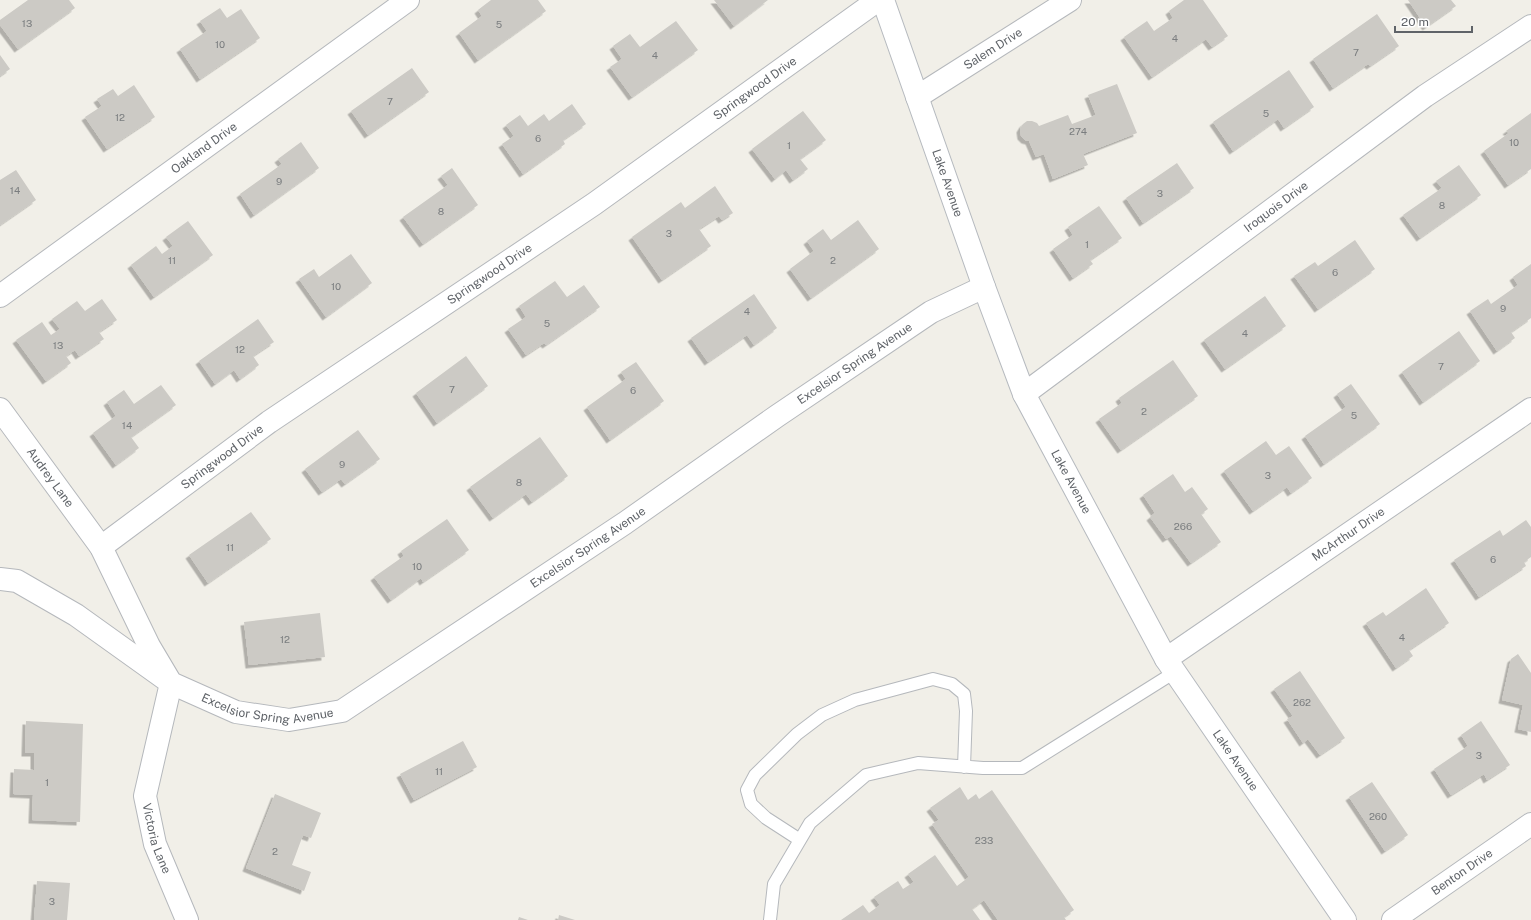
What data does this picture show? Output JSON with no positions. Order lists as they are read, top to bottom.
{
  "streets": {
    "street": [
      "Salem Drive",
      "Springwood Drive",
      "Oakland Drive",
      "Lake Avenue",
      "Iroquois Drive",
      "Excelsior Spring Avenue",
      "Audrey Lane",
      "McArthur Drive",
      "Victoria Lane",
      "Benton Drive"
    ]
  },
  "crossings": [
    ["Salem Drive", "Lake Avenue"],
    ["Springwood Drive", "Audrey Lane"],
    ["Lake Avenue", "Iroquois Drive"],
    ["Lake Avenue", "Excelsior Spring Avenue"],
    ["Lake Avenue", "McArthur Drive"],
    ["Excelsior Spring Avenue", "Victoria Lane"]
  ],
  "house_numbers": [
    "13",
    "5",
    "4",
    "10",
    "7",
    "4",
    "7",
    "5",
    "12",
    "274",
    "6",
    "10",
    "1",
    "9",
    "14",
    "3",
    "8",
    "8",
    "3",
    "1",
    "11",
    "2",
    "6",
    "10",
    "9",
    "4",
    "5",
    "4",
    "13",
    "12",
    "7",
    "7",
    "6",
    "2",
    "5",
    "14",
    "9",
    "3",
    "8",
    "266",
    "11",
    "6",
    "10",
    "4",
    "12",
    "262",
    "3",
    "11",
    "1",
    "260",
    "233",
    "2",
    "3"
  ],
  "scale_bar": "20 m"
}
